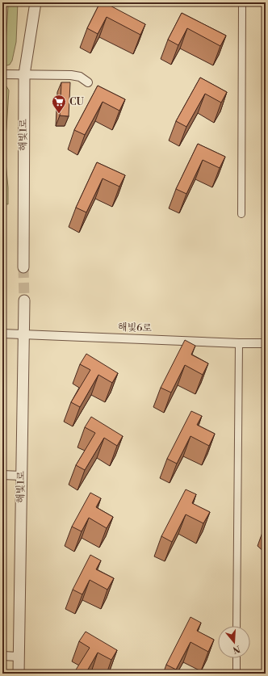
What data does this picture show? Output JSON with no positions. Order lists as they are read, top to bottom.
{
  "streets": {
    "street": ["해빛1로", "해빛6로"]
  },
  "crossings": [
    ["해빛1로", "해빛6로"]
  ],
  "places": {
    "supermarket": ["CU"]
  },
  "north": "bottom"
}
